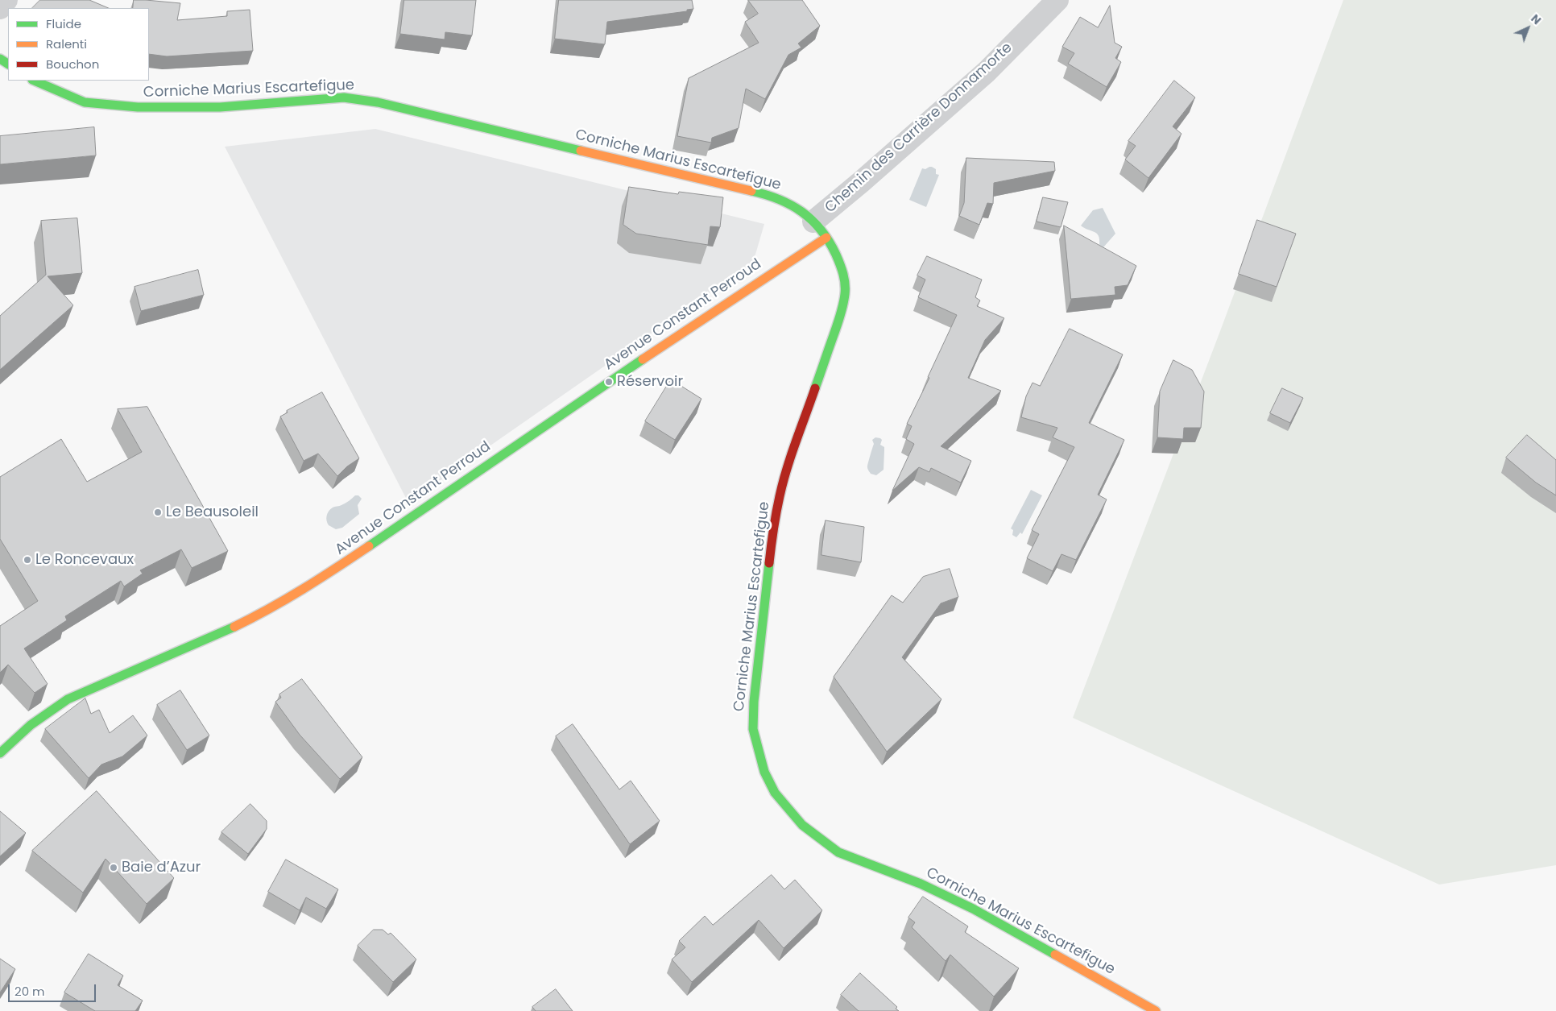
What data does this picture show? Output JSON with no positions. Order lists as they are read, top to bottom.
{
  "streets": {
    "main road": ["Corniche Marius Escartefigue", "Avenue Constant Perroud"],
    "street": ["Chemin des Carrière Donnamorte"]
  },
  "crossings": [
    ["Corniche Marius Escartefigue", "Chemin des Carrière Donnamorte"],
    ["Corniche Marius Escartefigue", "Avenue Constant Perroud"],
    ["Chemin des Carrière Donnamorte", "Avenue Constant Perroud"]
  ],
  "places": [
    "Réservoir",
    "Le Beausoleil",
    "Le Roncevaux",
    "Baie d’Azur"
  ],
  "legend": ["Fluide", "Ralenti", "Bouchon"],
  "scale_bar": "20 m",
  "north": "top right"
}
